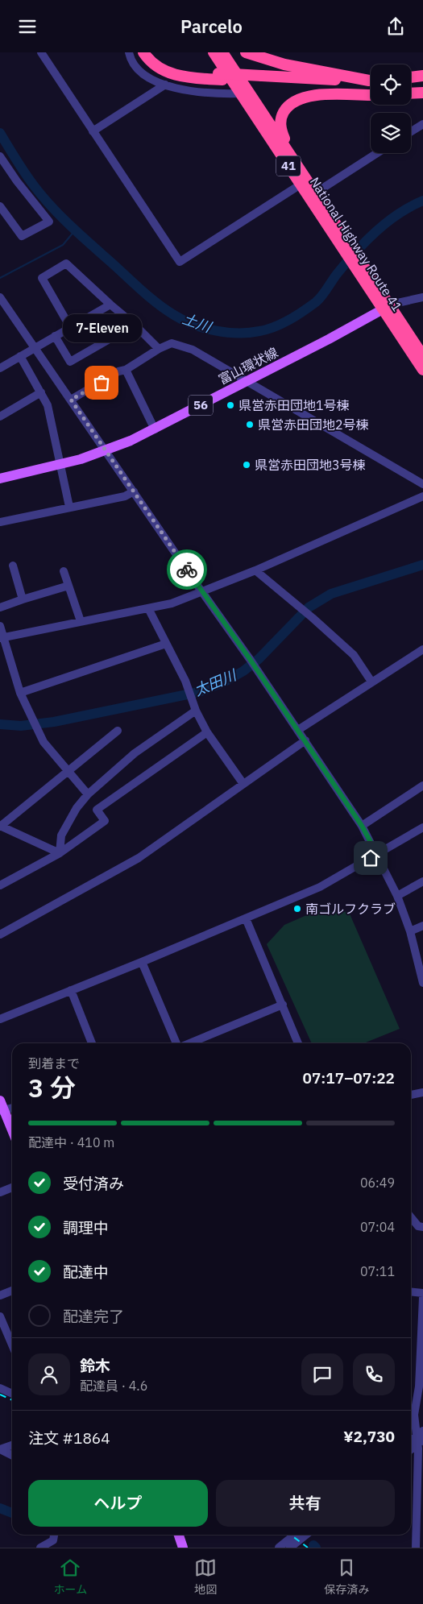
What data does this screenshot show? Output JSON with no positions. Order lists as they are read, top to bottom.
{
  "streets": {
    "highway": ["41", "National Highway Route 41"],
    "main road": ["富山環状線", "56"]
  },
  "crossings": [
    ["National Highway Route 41", "富山環状線"]
  ],
  "water": ["土川", "太田川"],
  "places": [
    "7-Eleven",
    "県営赤田団地1号棟",
    "県営赤田団地2号棟",
    "県営赤田団地3号棟",
    "南ゴルフクラブ"
  ],
  "page": {
    "header": "Parcelo",
    "bubble": "7-Eleven",
    "heading": ["3 分", "到着まで", "07:17–07:22"],
    "panel": [
      "鈴木",
      "配達員 · 4.6",
      "注文 #1864",
      "¥2,730"
    ],
    "bar": "配達中 · 410 m",
    "list": [
      ["受付済み", "06:49"],
      ["調理中", "07:04"],
      ["配達中", "07:11"],
      "配達完了"
    ],
    "buttons": ["ヘルプ", "共有"],
    "tabs": ["ホーム", "地図", "保存済み"]
  }
}
